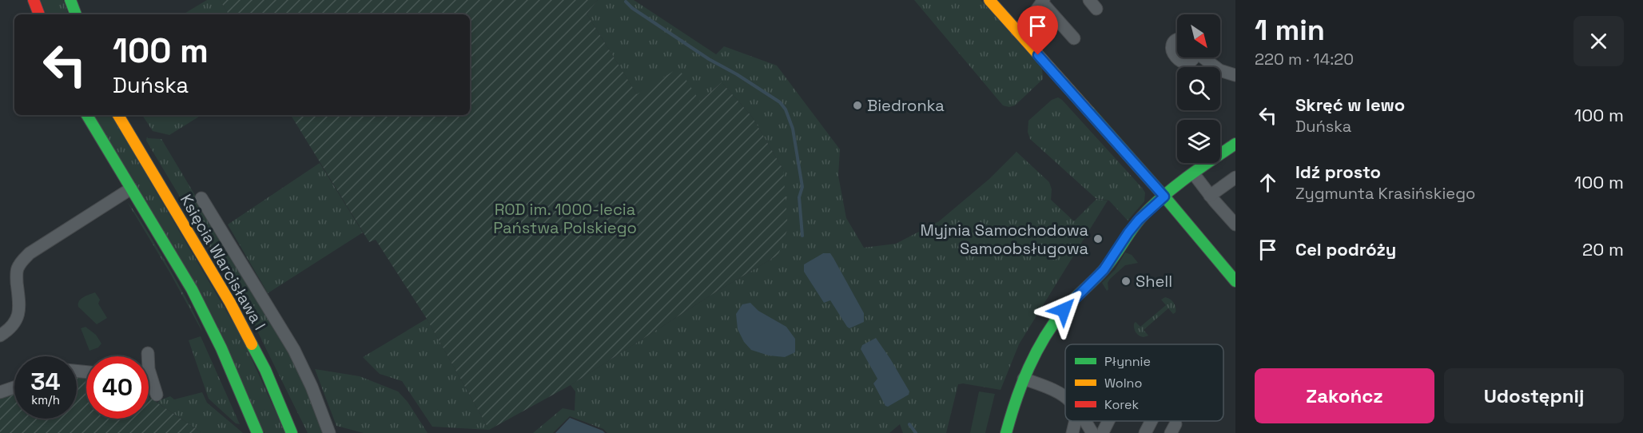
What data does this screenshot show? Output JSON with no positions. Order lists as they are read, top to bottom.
{
  "streets": {
    "street": ["Księcia Warcisława I"]
  },
  "parks": ["ROD im. 1000-lecia Państwa Polskiego"],
  "places": ["Biedronka", "Myjnia Samochodowa Samoobsługowa", "Shell"],
  "legend": ["Płynnie", "Wolno", "Korek"],
  "north": "bottom right",
  "page": {
    "heading": ["1 min", "220 m · 14:20"],
    "turn": ["100 m", "Duńska"],
    "list": [
      {
        "name": "Skręć w lewo",
        "note": "Duńska",
        "value": "100 m"
      },
      {
        "name": "Idź prosto",
        "note": "Zygmunta Krasińskiego",
        "value": "100 m"
      },
      {
        "name": "Cel podróży",
        "value": "20 m"
      }
    ],
    "speed": "34 km/h",
    "limit": "40",
    "buttons": ["Zakończ", "Udostępnij"]
  }
}
